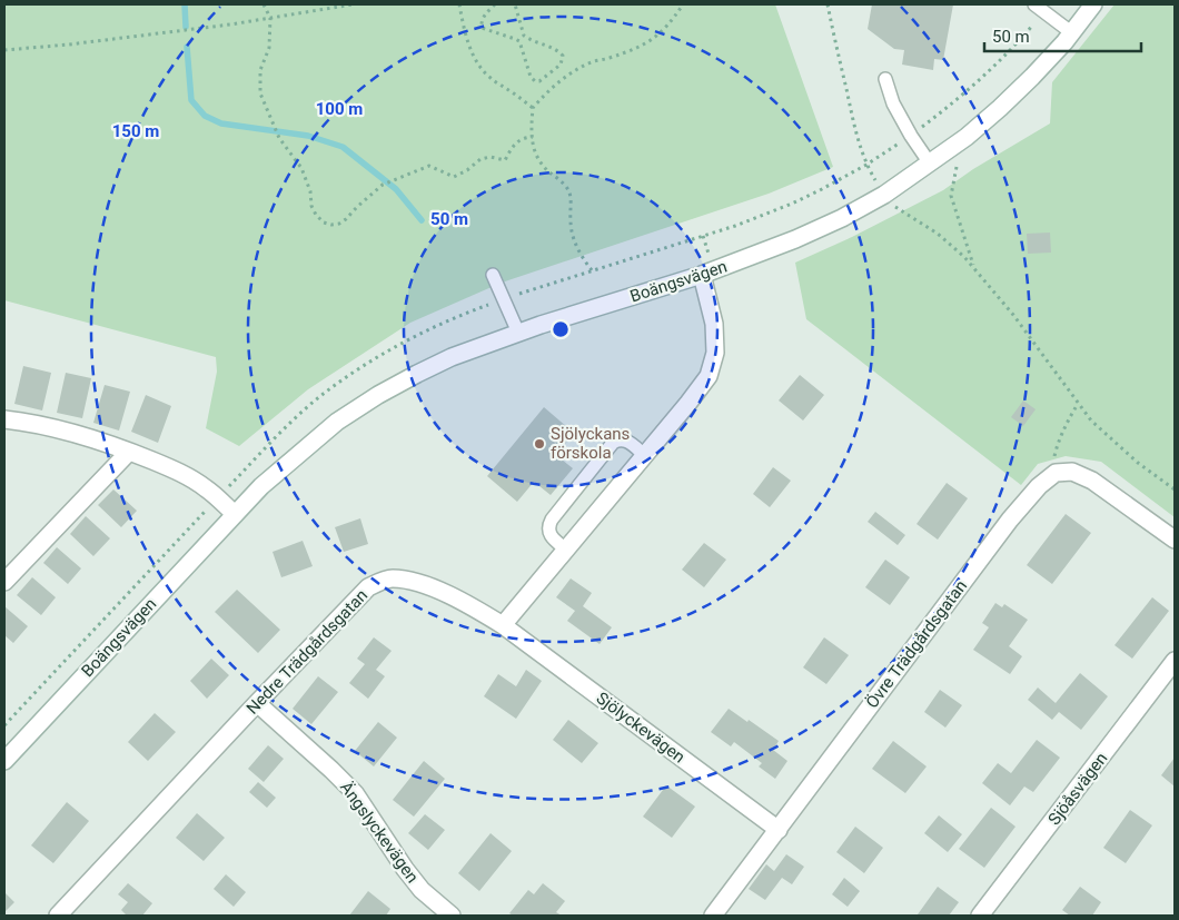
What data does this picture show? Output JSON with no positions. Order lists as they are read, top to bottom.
{
  "streets": {
    "street": [
      "Boängsvägen",
      "Övre Trädgårdsgatan",
      "Nedre Trädgårdsgatan",
      "Sjölyckevägen",
      "Sjöåsvägen",
      "Ängslyckevägen"
    ]
  },
  "crossings": [
    ["Övre Trädgårdsgatan", "Sjölyckevägen"],
    ["Nedre Trädgårdsgatan", "Sjölyckevägen"],
    ["Nedre Trädgårdsgatan", "Ängslyckevägen"]
  ],
  "places": ["Sjölyckans förskola"],
  "scale_bar": "50 m",
  "rings": ["100 m", "150 m", "50 m"]
}
